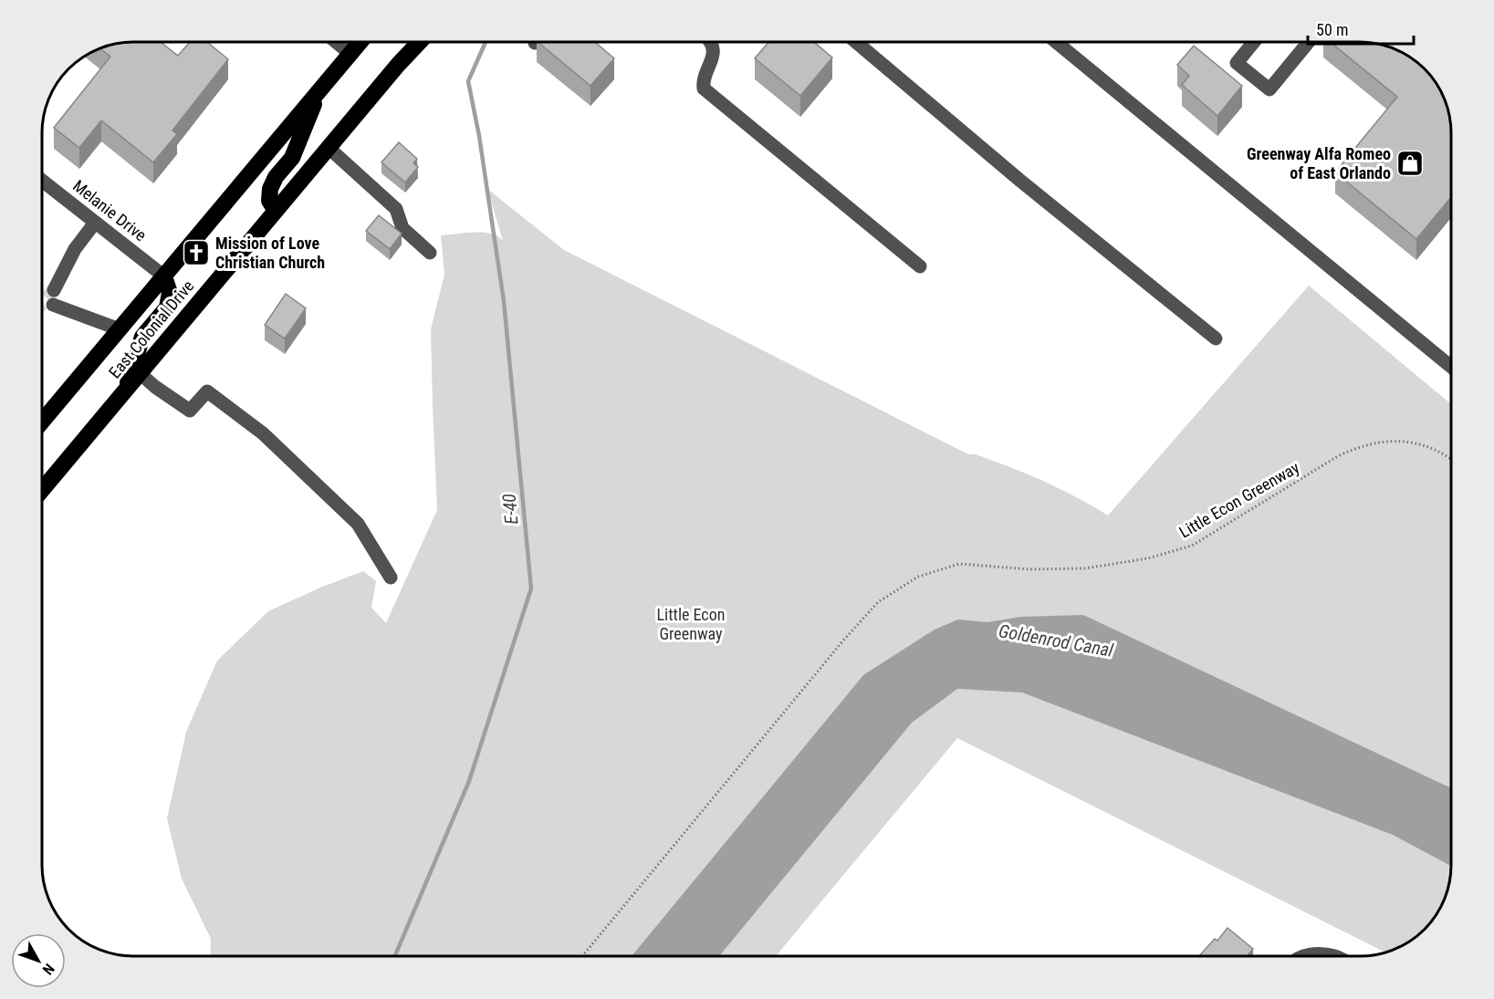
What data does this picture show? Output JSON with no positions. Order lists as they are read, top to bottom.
{
  "streets": {
    "highway": ["East Colonial Drive"],
    "street": ["Melanie Drive"],
    "path": ["Little Econ Greenway"]
  },
  "crossings": [
    ["Melanie Drive", "East Colonial Drive"]
  ],
  "water": ["E-40", "Goldenrod Canal"],
  "parks": ["Little Econ Greenway"],
  "places": {
    "shop": ["Greenway Alfa Romeo of East Orlando"],
    "church": ["Mission of Love Christian Church"]
  },
  "scale_bar": "50 m",
  "north": "bottom right"
}
